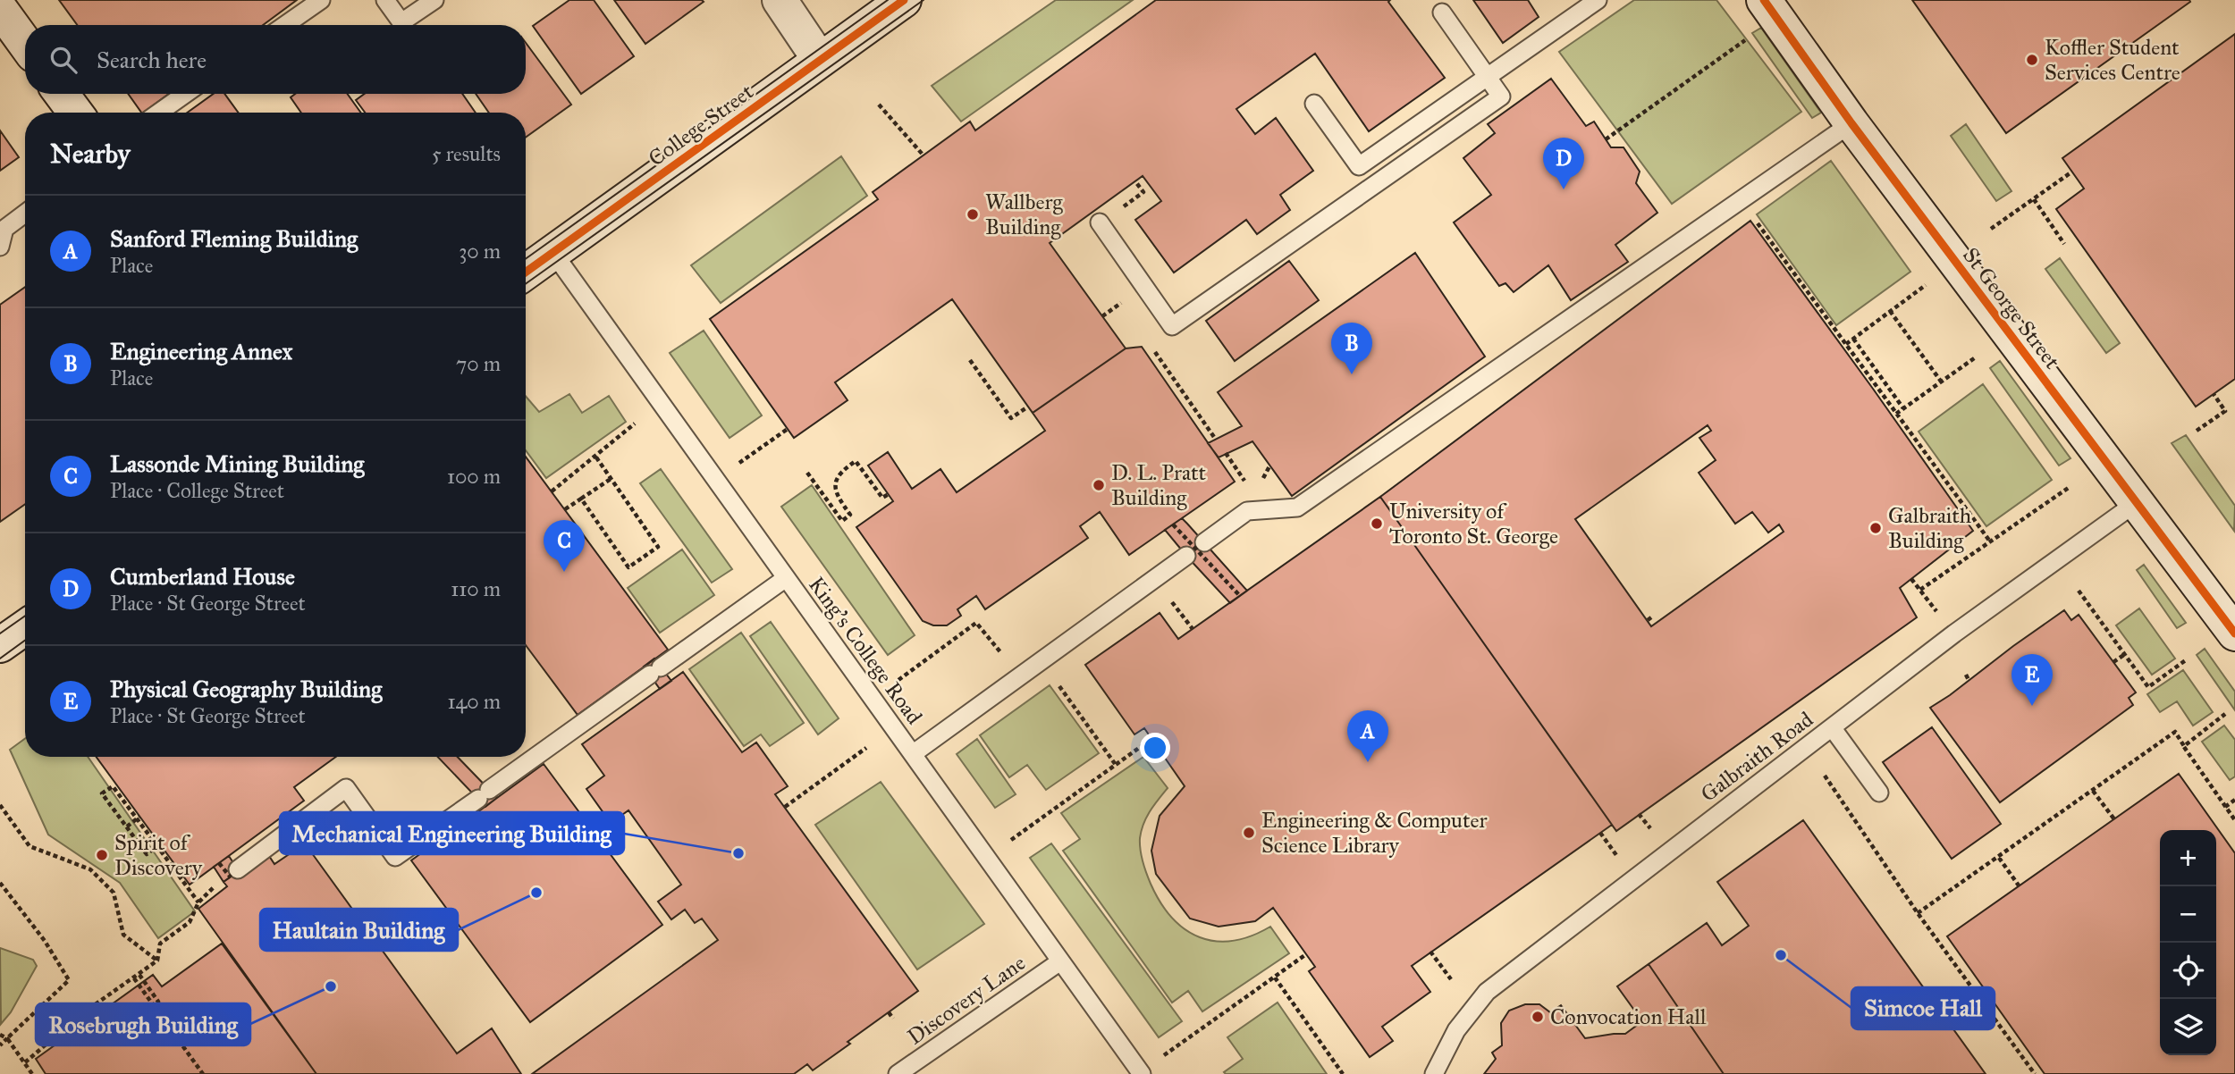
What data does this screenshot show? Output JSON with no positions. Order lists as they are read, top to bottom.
{
  "streets": {
    "street": ["College Street", "St George Street"],
    "lane": ["King's College Road", "Galbraith Road", "Discovery Lane"]
  },
  "crossings": [
    ["College Street", "King's College Road"],
    ["St George Street", "Galbraith Road"],
    ["King's College Road", "Discovery Lane"]
  ],
  "places": [
    "Koffler Student Services Centre",
    "Wallberg Building",
    "D. L. Pratt Building",
    "University of Toronto St. George",
    "Galbraith Building",
    "Engineering & Computer Science Library",
    "Mechanical Engineering Building",
    "Spirit of Discovery",
    "Haultain Building",
    "Simcoe Hall",
    "Rosebrugh Building",
    "Convocation Hall"
  ],
  "page": {
    "search": "Search here",
    "heading": ["Nearby", "5 results"],
    "pins": [
      "D",
      "B",
      "C",
      "E",
      "A"
    ],
    "list": [
      {
        "mark": "A",
        "name": "Sanford Fleming Building",
        "note": "Place",
        "value": "30 m"
      },
      {
        "mark": "B",
        "name": "Engineering Annex",
        "note": "Place",
        "value": "70 m"
      },
      {
        "mark": "C",
        "name": "Lassonde Mining Building",
        "note": "Place · College Street",
        "value": "100 m"
      },
      {
        "mark": "D",
        "name": "Cumberland House",
        "note": "Place · St George Street",
        "value": "110 m"
      },
      {
        "mark": "E",
        "name": "Physical Geography Building",
        "note": "Place · St George Street",
        "value": "140 m"
      }
    ],
    "map_buttons": ["+", "−"]
  }
}
